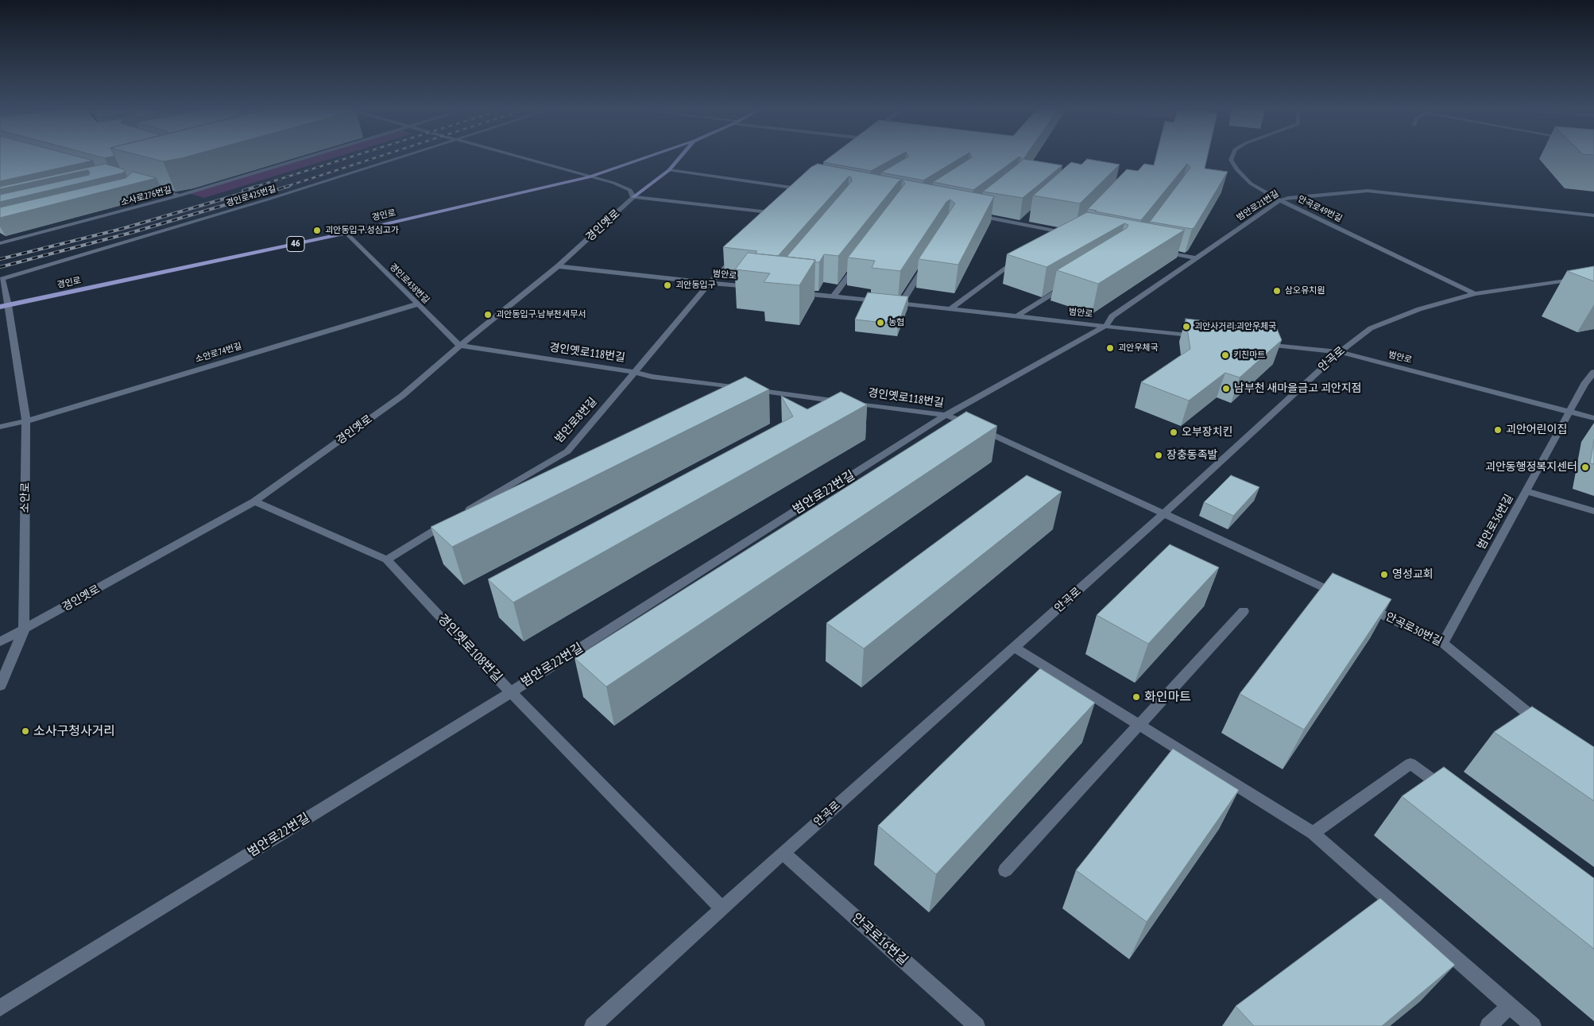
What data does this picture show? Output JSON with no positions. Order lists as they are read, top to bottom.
{
  "streets": {
    "main road": ["경인로", "46"],
    "street": [
      "소사로276번길",
      "경인로425번길",
      "범안로21번길",
      "안곡로49번길",
      "경인옛로",
      "범안로",
      "경인로438번길",
      "소안로74번길",
      "경인옛로118번길",
      "안곡로",
      "범안로8번길",
      "범안로22번길",
      "소안로",
      "범안로36번길",
      "안곡로30번길",
      "경인옛로108번길",
      "안곡로16번길"
    ]
  },
  "crossings": [
    ["경인로425번길", "경인로"],
    ["경인로425번길", "소안로"],
    ["범안로21번길", "안곡로49번길"],
    ["범안로21번길", "범안로"],
    ["범안로21번길", "범안로22번길"],
    ["안곡로49번길", "안곡로"],
    ["경인로", "경인로438번길"],
    ["경인로", "소안로"],
    ["경인옛로", "범안로"],
    ["경인옛로", "경인로438번길"],
    ["경인옛로", "경인옛로118번길"],
    ["경인옛로", "소안로"],
    ["경인옛로", "경인옛로108번길"],
    ["범안로", "안곡로"],
    ["범안로", "범안로8번길"],
    ["범안로", "범안로22번길"],
    ["범안로", "범안로36번길"],
    ["경인로438번길", "소안로74번길"],
    ["경인로438번길", "경인옛로118번길"],
    ["소안로74번길", "소안로"],
    ["경인옛로118번길", "안곡로"],
    ["경인옛로118번길", "범안로8번길"],
    ["경인옛로118번길", "범안로22번길"],
    ["안곡로", "경인옛로108번길"],
    ["안곡로", "안곡로16번길"],
    ["범안로8번길", "경인옛로108번길"],
    ["범안로22번길", "경인옛로108번길"],
    ["범안로36번길", "안곡로30번길"]
  ],
  "places": [
    "괴안동입구.성심고가",
    "괴안동입구",
    "삼오유치원",
    "괴안동입구.남부천세무서",
    "농협",
    "괴안사거리.괴안우체국",
    "괴안우체국",
    "키친마트",
    "남부천 새마을금고 괴안지점",
    "괴안어린이집",
    "오부장치킨",
    "장충동족발",
    "괴안동행정복지센터",
    "영성교회",
    "화인마트",
    "소사구청사거리"
  ]
}
